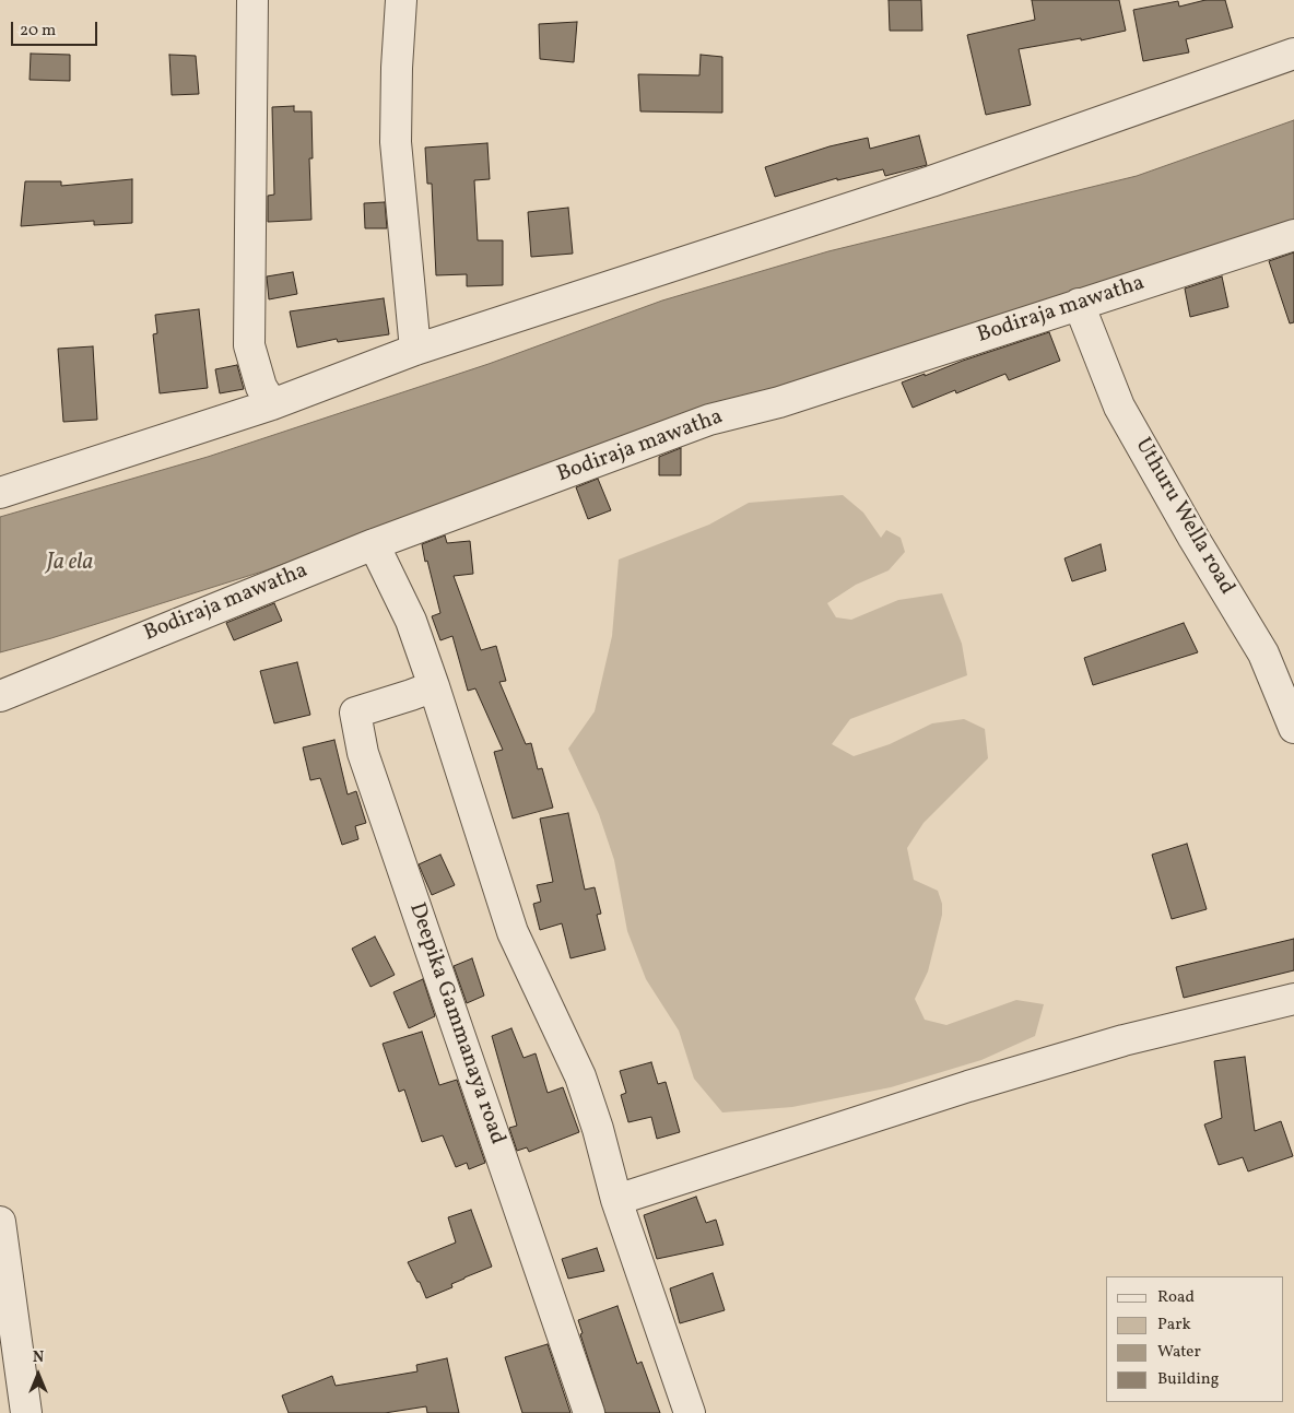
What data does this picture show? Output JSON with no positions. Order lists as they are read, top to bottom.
{
  "streets": {
    "street": ["Bodiraja mawatha", "Uthuru Wella road", "Deepika Gammanaya road"]
  },
  "crossings": [
    ["Bodiraja mawatha", "Uthuru Wella road"]
  ],
  "water": ["Ja ela"],
  "legend": [
    "Road",
    "Park",
    "Water",
    "Building"
  ],
  "scale_bar": "20 m",
  "north": "top"
}
